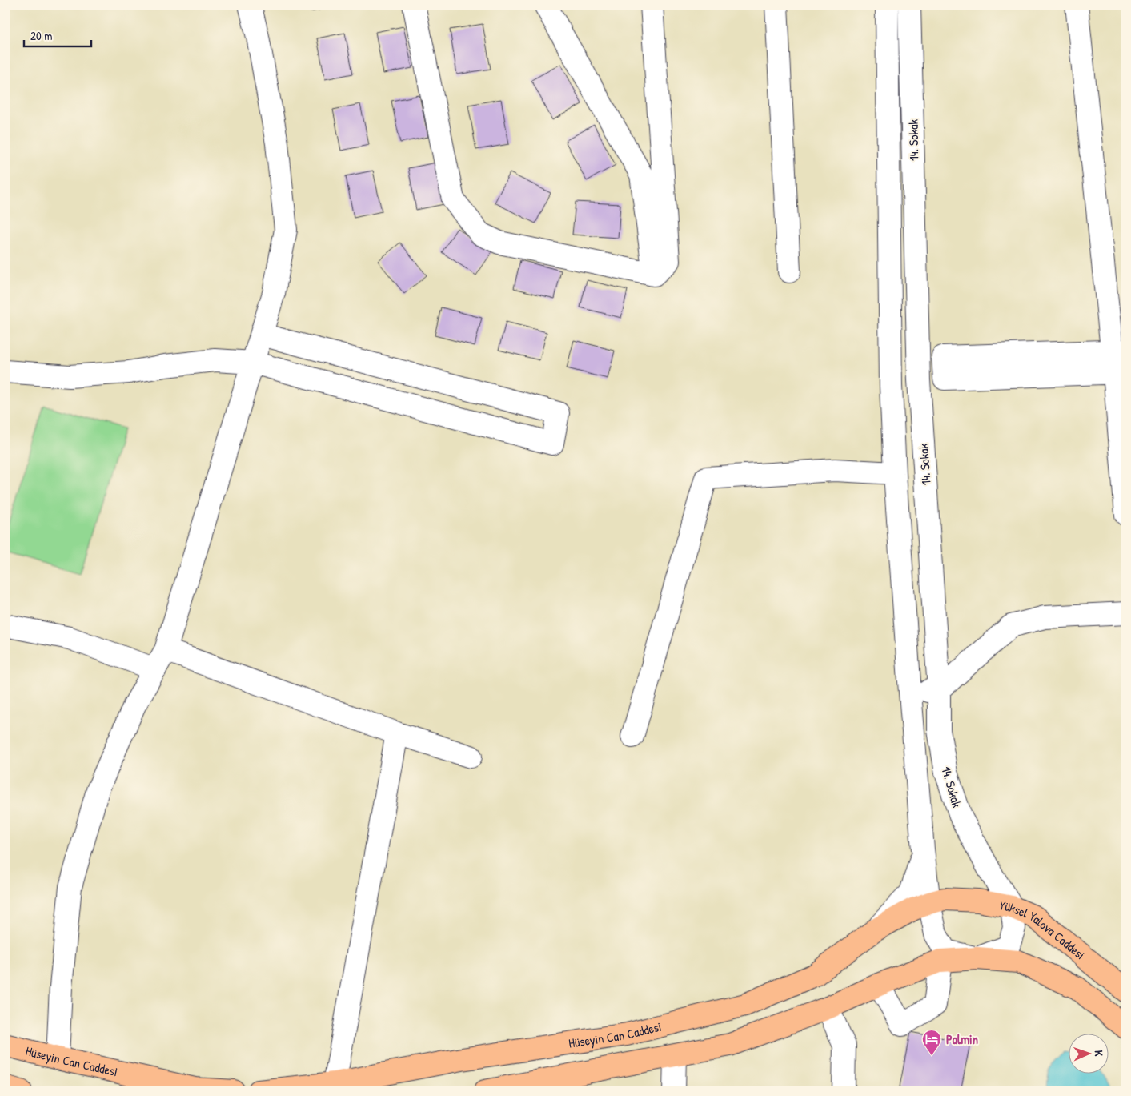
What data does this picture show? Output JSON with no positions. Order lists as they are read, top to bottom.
{
  "streets": {
    "main road": ["Yüksel Yalova Caddesi", "Hüseyin Can Caddesi"],
    "street": ["14. Sokak"]
  },
  "crossings": [
    ["14. Sokak", "Yüksel Yalova Caddesi"],
    ["14. Sokak", "Hüseyin Can Caddesi"],
    ["Yüksel Yalova Caddesi", "Hüseyin Can Caddesi"]
  ],
  "places": {
    "hotel": ["Palmin"]
  },
  "scale_bar": "20 m",
  "north": "right"
}
